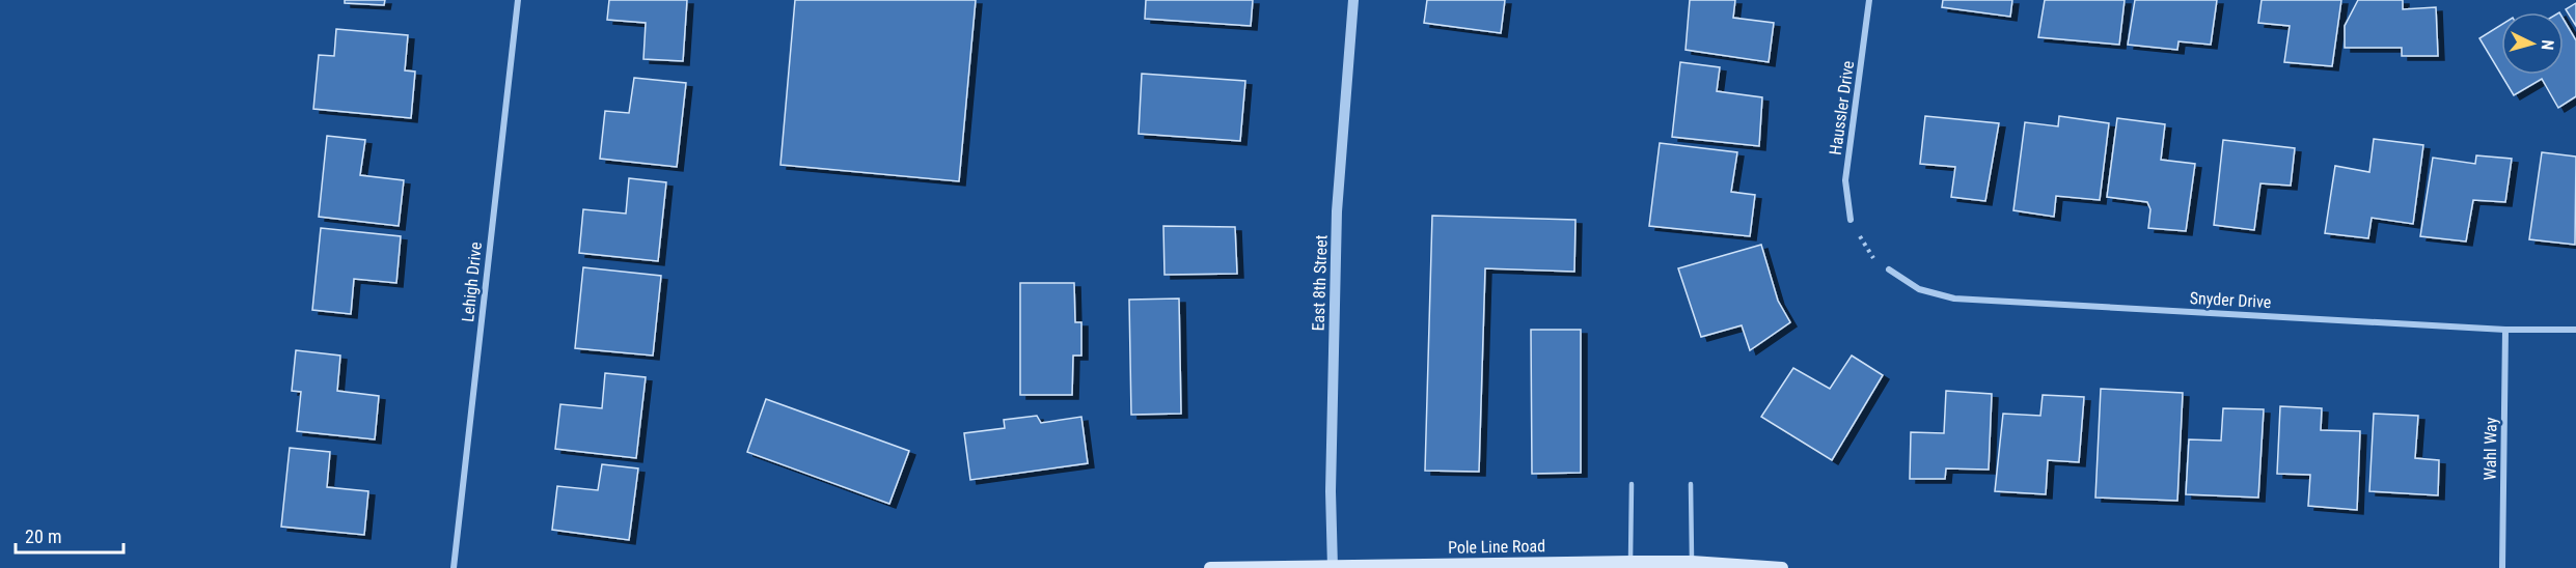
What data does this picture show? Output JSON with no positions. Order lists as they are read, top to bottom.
{
  "streets": {
    "main road": ["Pole Line Road"],
    "street": [
      "Haussler Drive",
      "Lehigh Drive",
      "East 8th Street",
      "Snyder Drive",
      "Wahl Way"
    ]
  },
  "crossings": [
    ["East 8th Street", "Pole Line Road"],
    ["Snyder Drive", "Wahl Way"]
  ],
  "scale_bar": "20 m",
  "north": "right"
}
